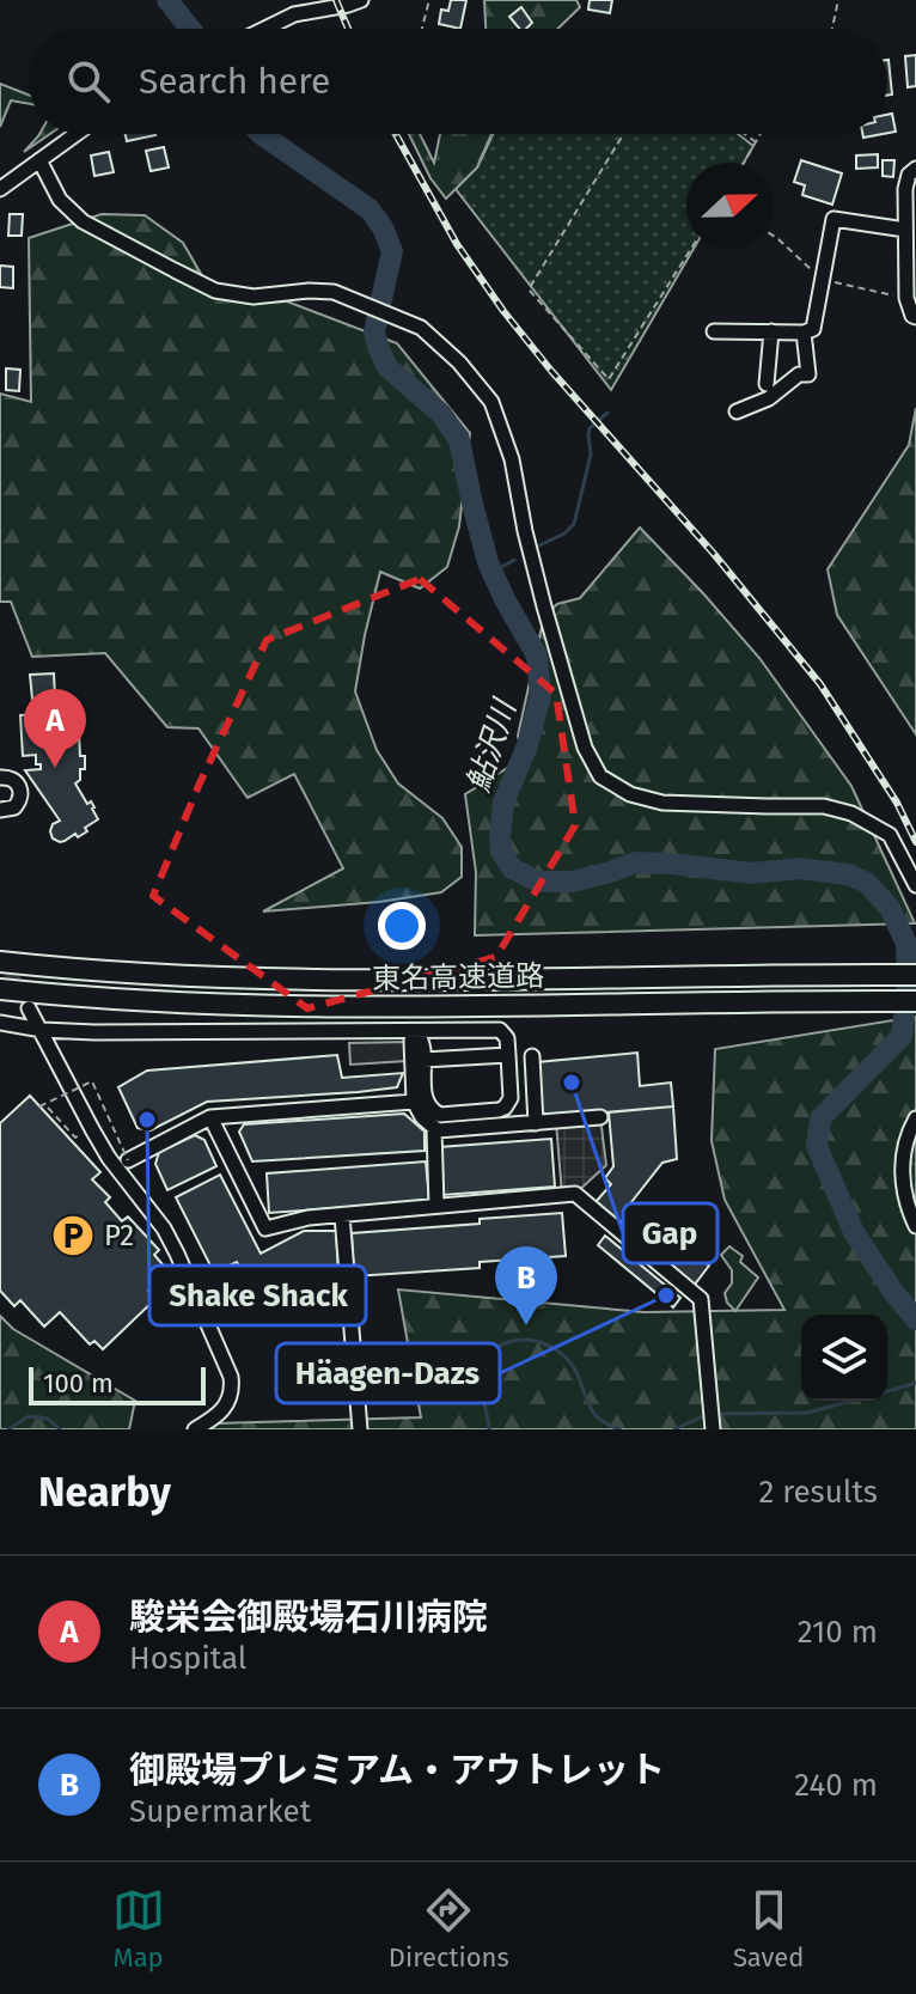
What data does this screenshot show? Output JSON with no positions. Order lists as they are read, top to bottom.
{
  "streets": {
    "highway": ["東名高速道路"]
  },
  "water": ["鮎沢川"],
  "places": {
    "other": ["Gap", "Shake Shack", "Häagen-Dazs"],
    "parking": ["P2"]
  },
  "scale_bar": "100 m",
  "north": "right",
  "page": {
    "search": "Search here",
    "pins": ["A", "B"],
    "scale": "100 m",
    "heading": ["Nearby", "2 results"],
    "list": [
      {
        "mark": "A",
        "name": "駿栄会御殿場石川病院",
        "note": "Hospital",
        "value": "210 m"
      },
      {
        "mark": "B",
        "name": "御殿場プレミアム・アウトレット",
        "note": "Supermarket",
        "value": "240 m"
      }
    ],
    "nav": ["Map", "Directions", "Saved"]
  }
}
